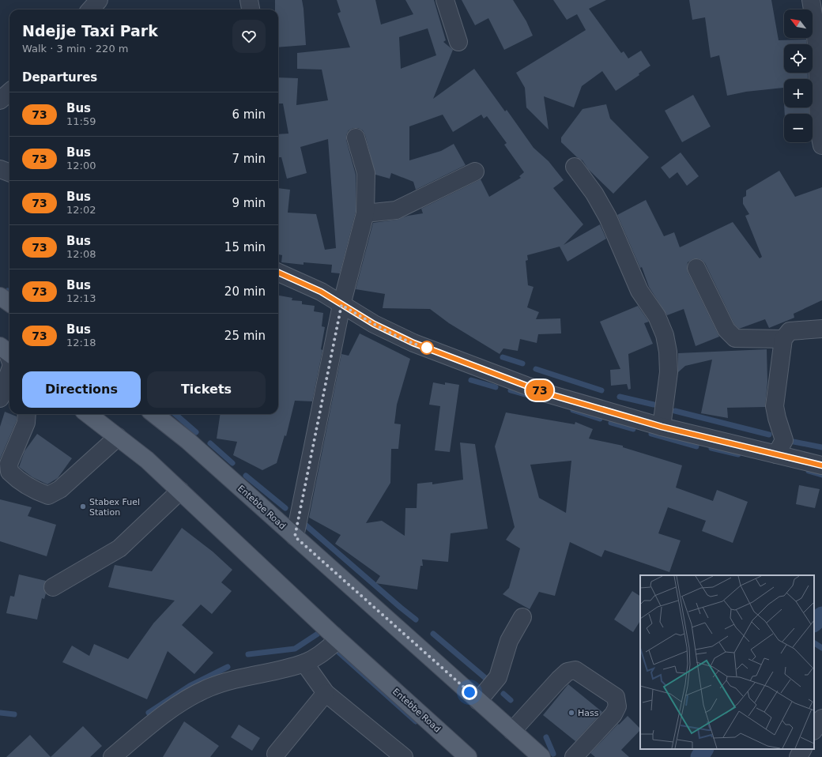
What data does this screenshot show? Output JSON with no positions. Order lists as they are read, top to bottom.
{
  "streets": {
    "main road": ["Entebbe Road"]
  },
  "places": ["Stabex Fuel Station", "Hass"],
  "lines": ["bus line 73"],
  "north": "top left",
  "page": {
    "on_map": "73",
    "map_buttons": ["+", "−"],
    "heading": [
      ["Ndejje Taxi Park", "Walk · 3 min · 220 m"],
      "Departures"
    ],
    "list": [
      {
        "mark": "73",
        "name": "Bus",
        "note": "11:59",
        "value": "6 min"
      },
      {
        "mark": "73",
        "name": "Bus",
        "note": "12:00",
        "value": "7 min"
      },
      {
        "mark": "73",
        "name": "Bus",
        "note": "12:02",
        "value": "9 min"
      },
      {
        "mark": "73",
        "name": "Bus",
        "note": "12:08",
        "value": "15 min"
      },
      {
        "mark": "73",
        "name": "Bus",
        "note": "12:13",
        "value": "20 min"
      },
      {
        "mark": "73",
        "name": "Bus",
        "note": "12:18",
        "value": "25 min"
      }
    ],
    "buttons": ["Directions", "Tickets"]
  }
}
